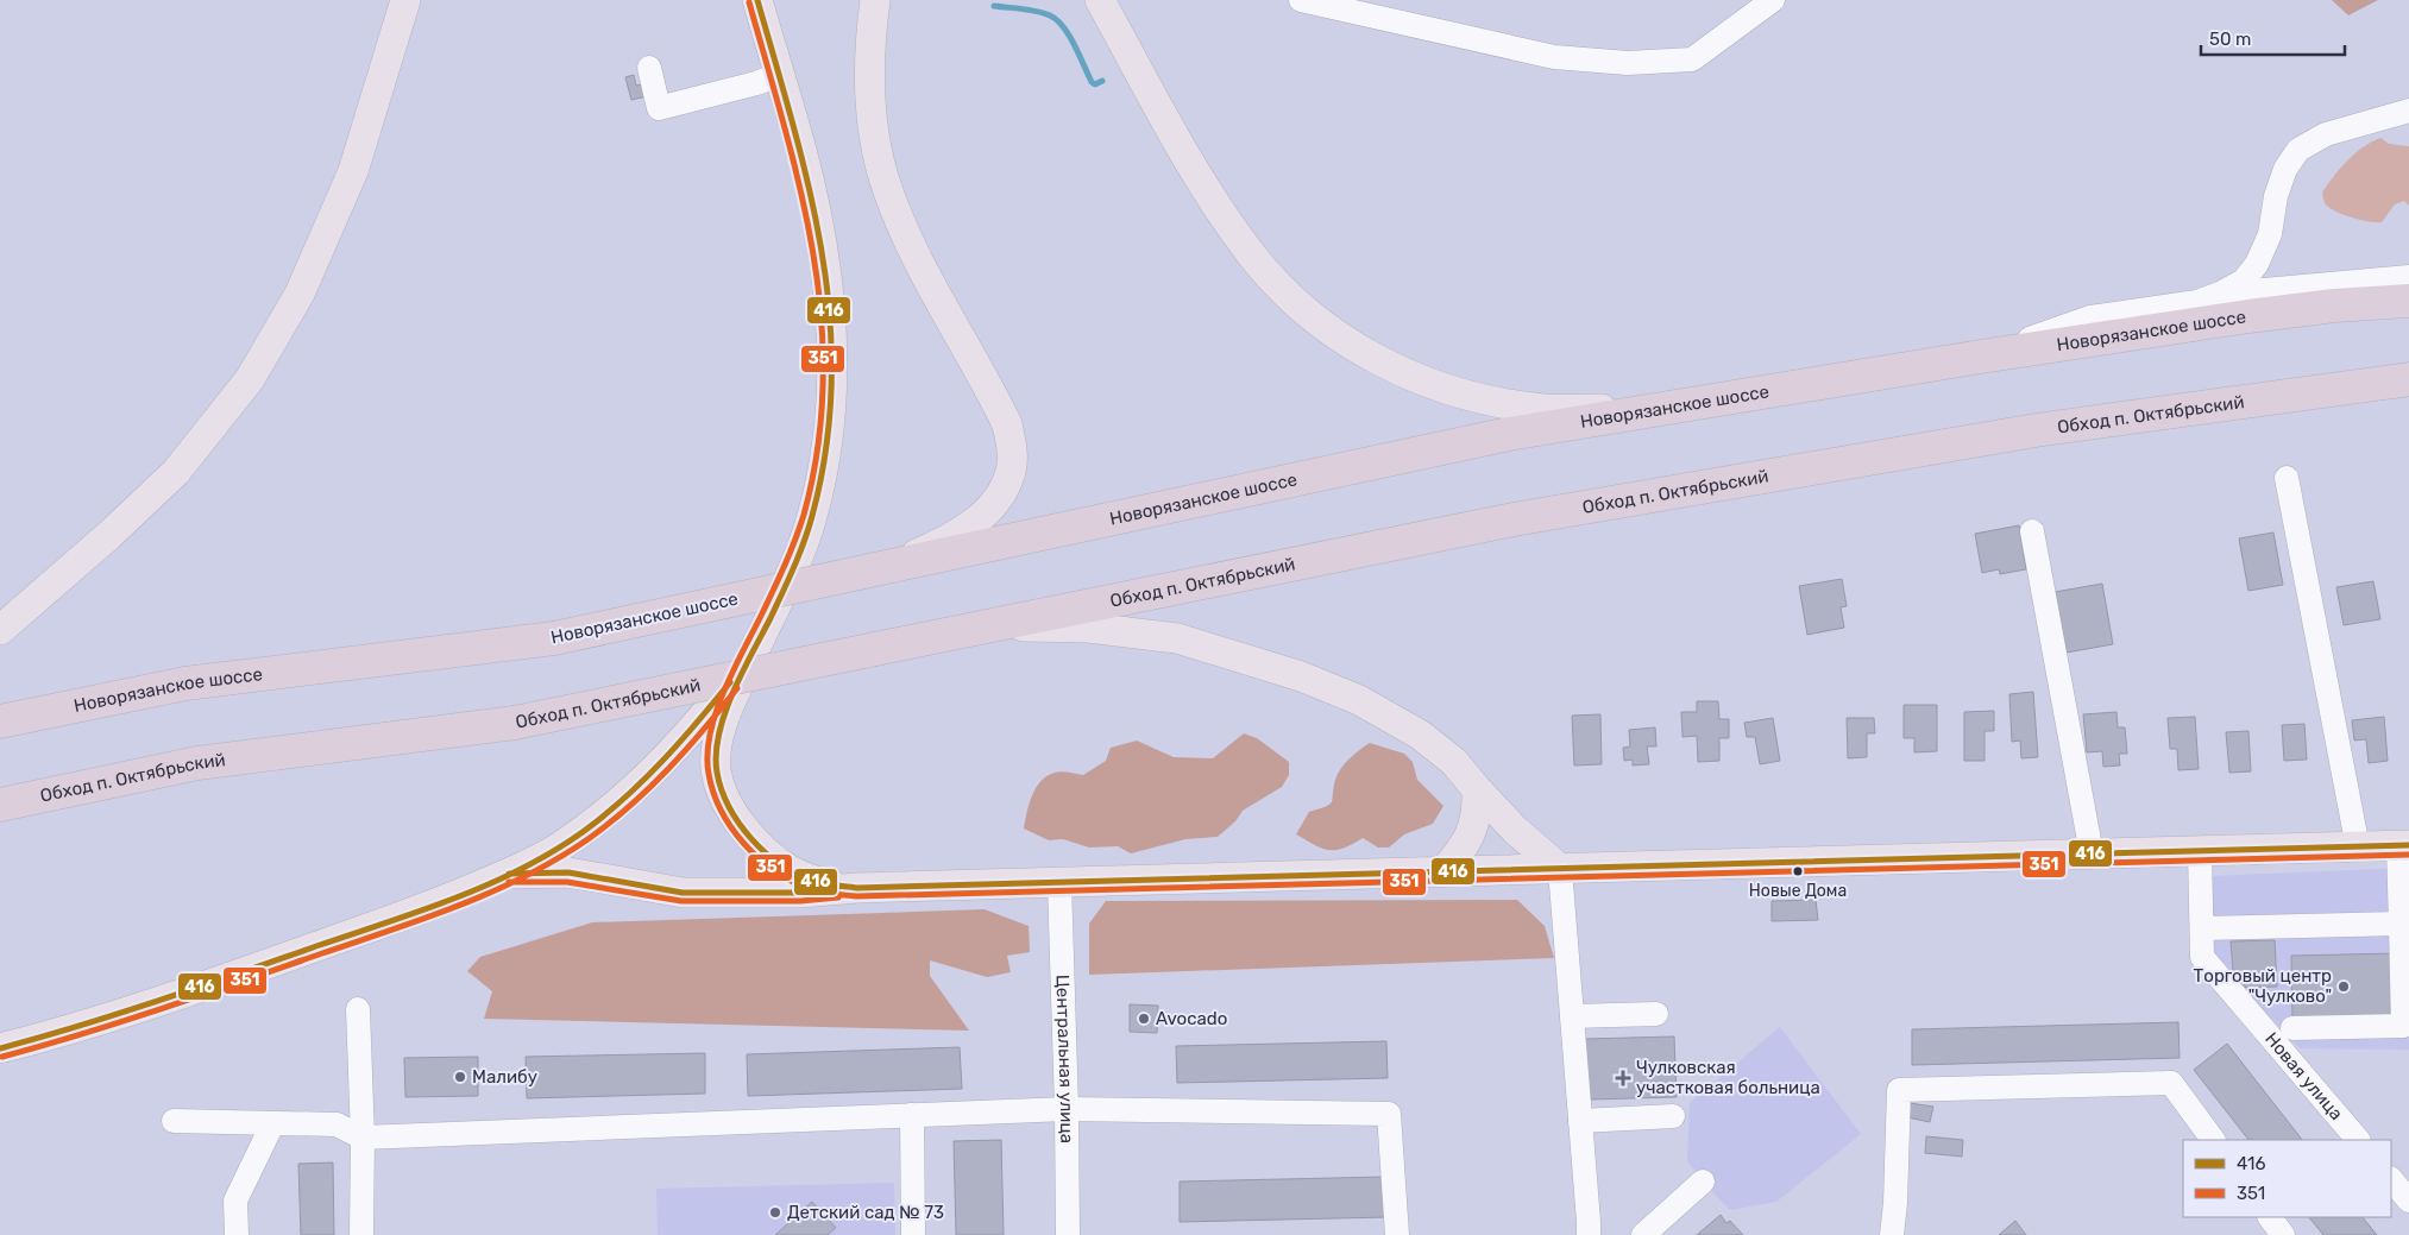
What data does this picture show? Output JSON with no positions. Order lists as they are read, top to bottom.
{
  "streets": {
    "highway": ["Новорязанское шоссе", "Обход п. Октябрьский"],
    "street": ["Центральная улица", "Новая улица"]
  },
  "places": {
    "other": [
      "Новые Дома",
      "Торговый центр \"Чулково\"",
      "Avocado",
      "Малибу",
      "Детский сад № 73"
    ],
    "health": ["Чулковская участковая больница"]
  },
  "lines": ["transit line 416", "transit line 351"],
  "legend": ["416", "351"],
  "scale_bar": "50 m"
}
